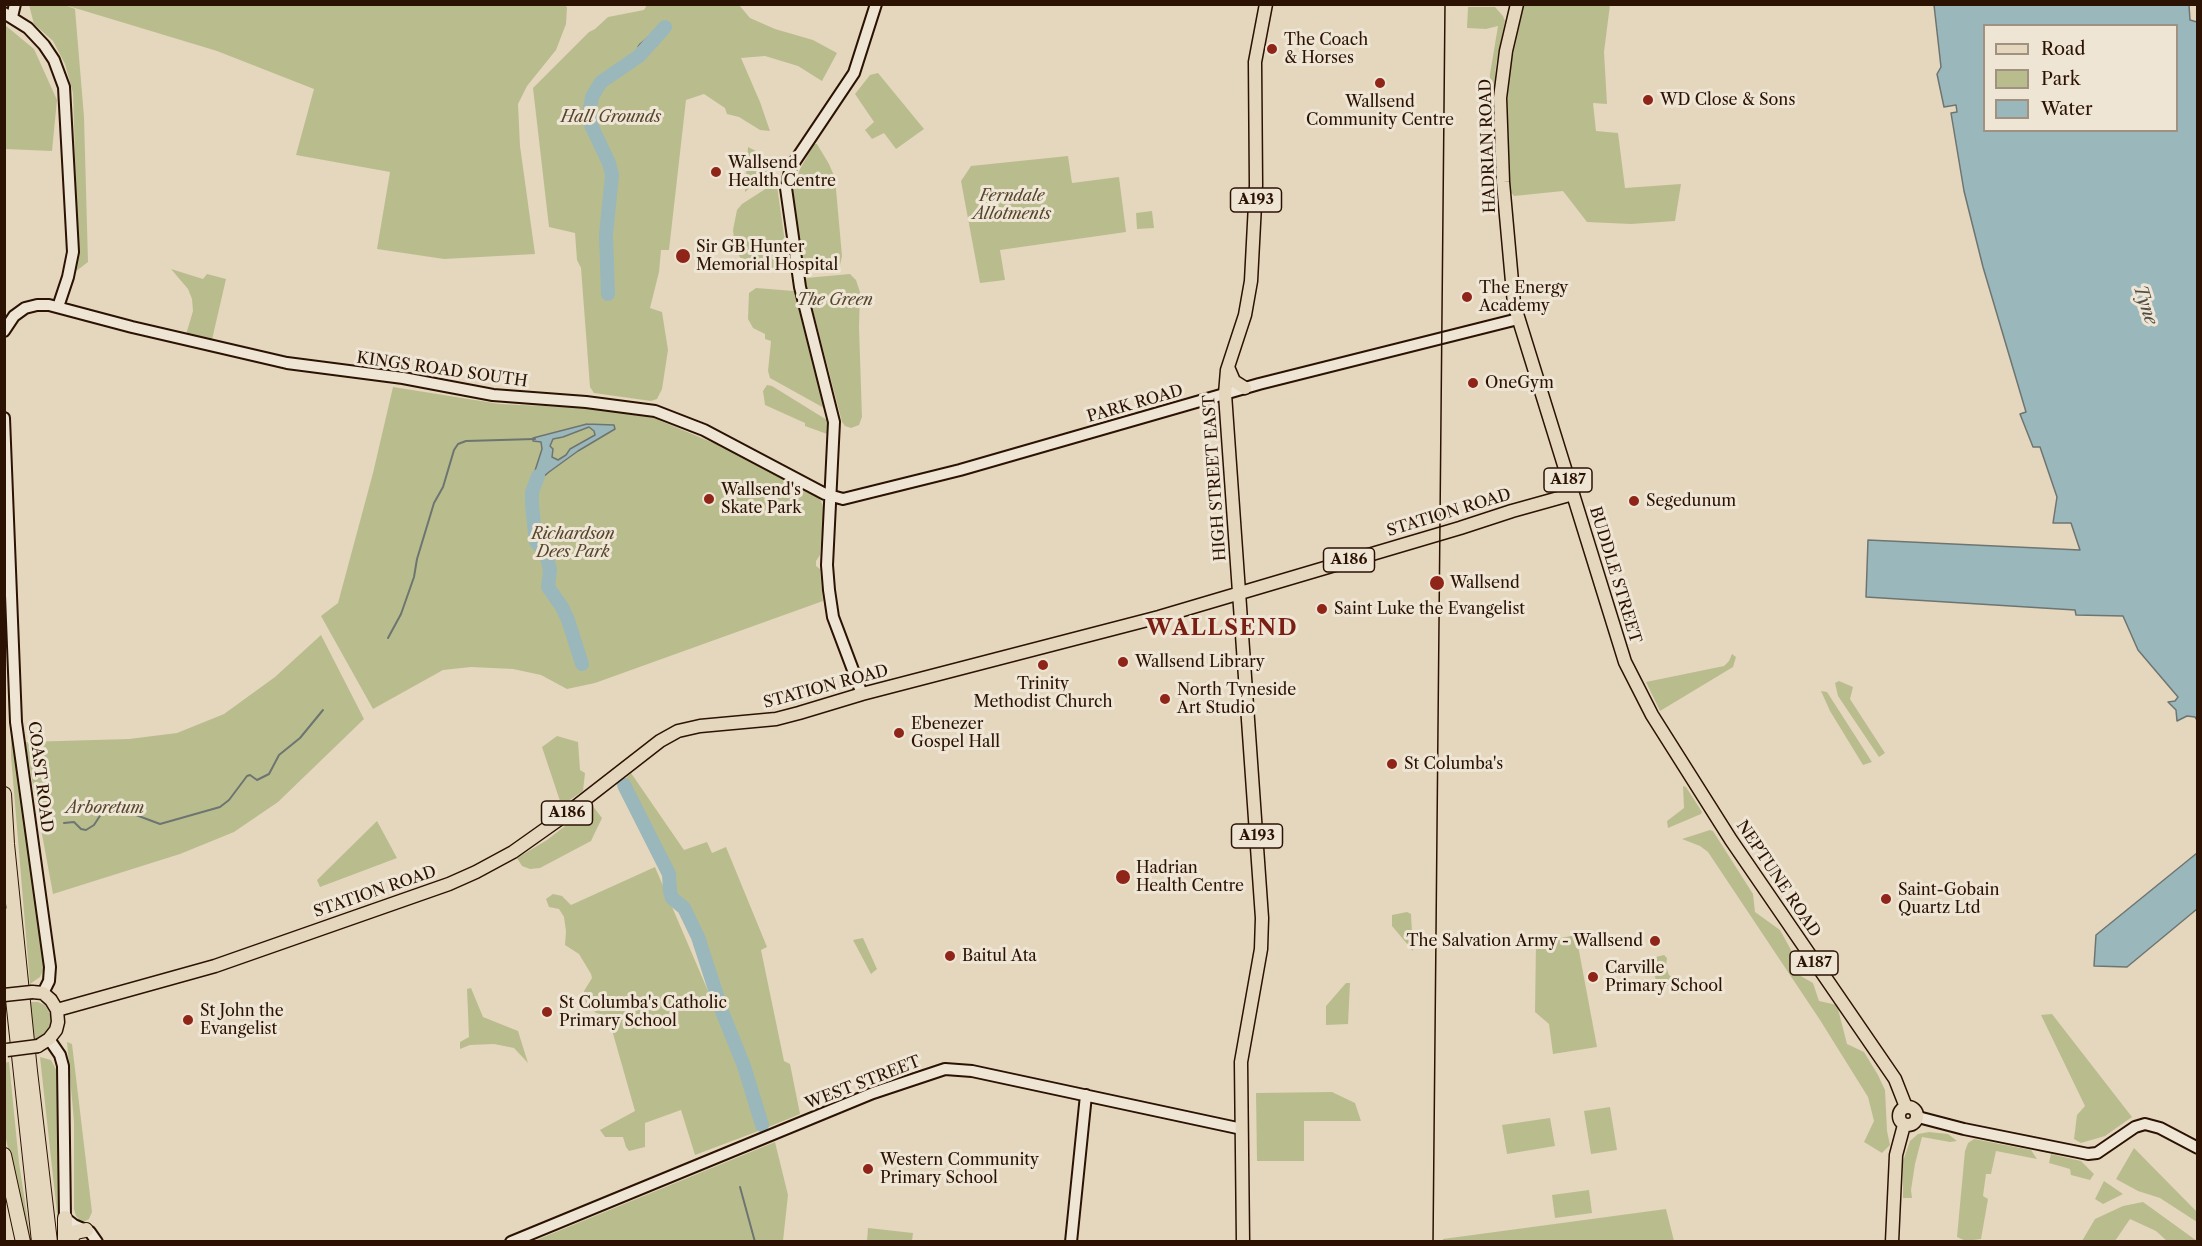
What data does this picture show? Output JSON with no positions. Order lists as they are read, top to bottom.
{
  "streets": {
    "main road": [
      "HADRIAN ROAD",
      "A193",
      "HIGH STREET EAST",
      "A187",
      "STATION ROAD",
      "A186",
      "BUDDLE STREET",
      "NEPTUNE ROAD"
    ],
    "street": [
      "KINGS ROAD SOUTH",
      "PARK ROAD",
      "COAST ROAD",
      "WEST STREET"
    ]
  },
  "crossings": [
    ["HADRIAN ROAD", "BUDDLE STREET"],
    ["A193", "HIGH STREET EAST"],
    ["A193", "STATION ROAD"],
    ["A193", "WEST STREET"],
    ["KINGS ROAD SOUTH", "PARK ROAD"],
    ["PARK ROAD", "HIGH STREET EAST"],
    ["PARK ROAD", "BUDDLE STREET"],
    ["HIGH STREET EAST", "STATION ROAD"],
    ["A187", "NEPTUNE ROAD"],
    ["STATION ROAD", "BUDDLE STREET"],
    ["BUDDLE STREET", "NEPTUNE ROAD"]
  ],
  "districts": ["WALLSEND"],
  "water": ["Tyne"],
  "parks": [
    "Hall Grounds",
    "Ferndale Allotments",
    "The Green",
    "Richardson Dees Park",
    "Arboretum"
  ],
  "places": [
    "The Coach & Horses",
    "Wallsend Community Centre",
    "WD Close & Sons",
    "Wallsend Health Centre",
    "Sir GB Hunter Memorial Hospital",
    "The Energy Academy",
    "OneGym",
    "Wallsend's Skate Park",
    "Segedunum",
    "Wallsend",
    "Saint Luke the Evangelist",
    "Wallsend Library",
    "Trinity Methodist Church",
    "North Tyneside Art Studio",
    "Ebenezer Gospel Hall",
    "St Columba's",
    "Hadrian Health Centre",
    "Saint-Gobain Quartz Ltd",
    "The Salvation Army - Wallsend",
    "Baitul Ata",
    "Carville Primary School",
    "St Columba's Catholic Primary School",
    "St John the Evangelist",
    "Western Community Primary School"
  ],
  "legend": ["Road", "Park", "Water"]
}
